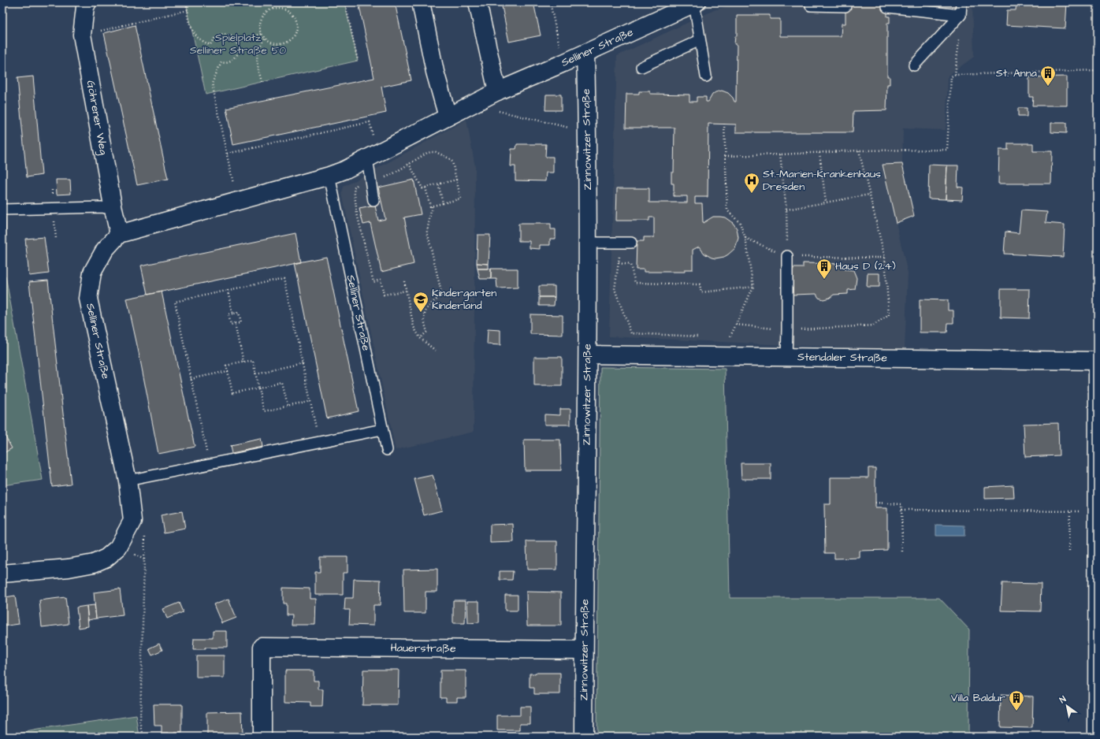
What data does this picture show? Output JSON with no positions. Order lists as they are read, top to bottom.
{
  "streets": {
    "street": [
      "Selliner Straße",
      "Göhrener Weg",
      "Zinnowitzer Straße",
      "Stendaler Straße",
      "Hauerstraße"
    ]
  },
  "crossings": [
    ["Selliner Straße", "Göhrener Weg"],
    ["Selliner Straße", "Zinnowitzer Straße"],
    ["Zinnowitzer Straße", "Stendaler Straße"],
    ["Zinnowitzer Straße", "Hauerstraße"]
  ],
  "parks": ["Spielplatz Selliner Straße 50"],
  "places": {
    "building": ["St. Anna", "Haus D (24)", "Villa Baldur"],
    "hospital": ["St.-Marien-Krankenhaus Dresden"],
    "school or university": ["Kindergarten Kinderland"]
  },
  "north": "top left"
}
